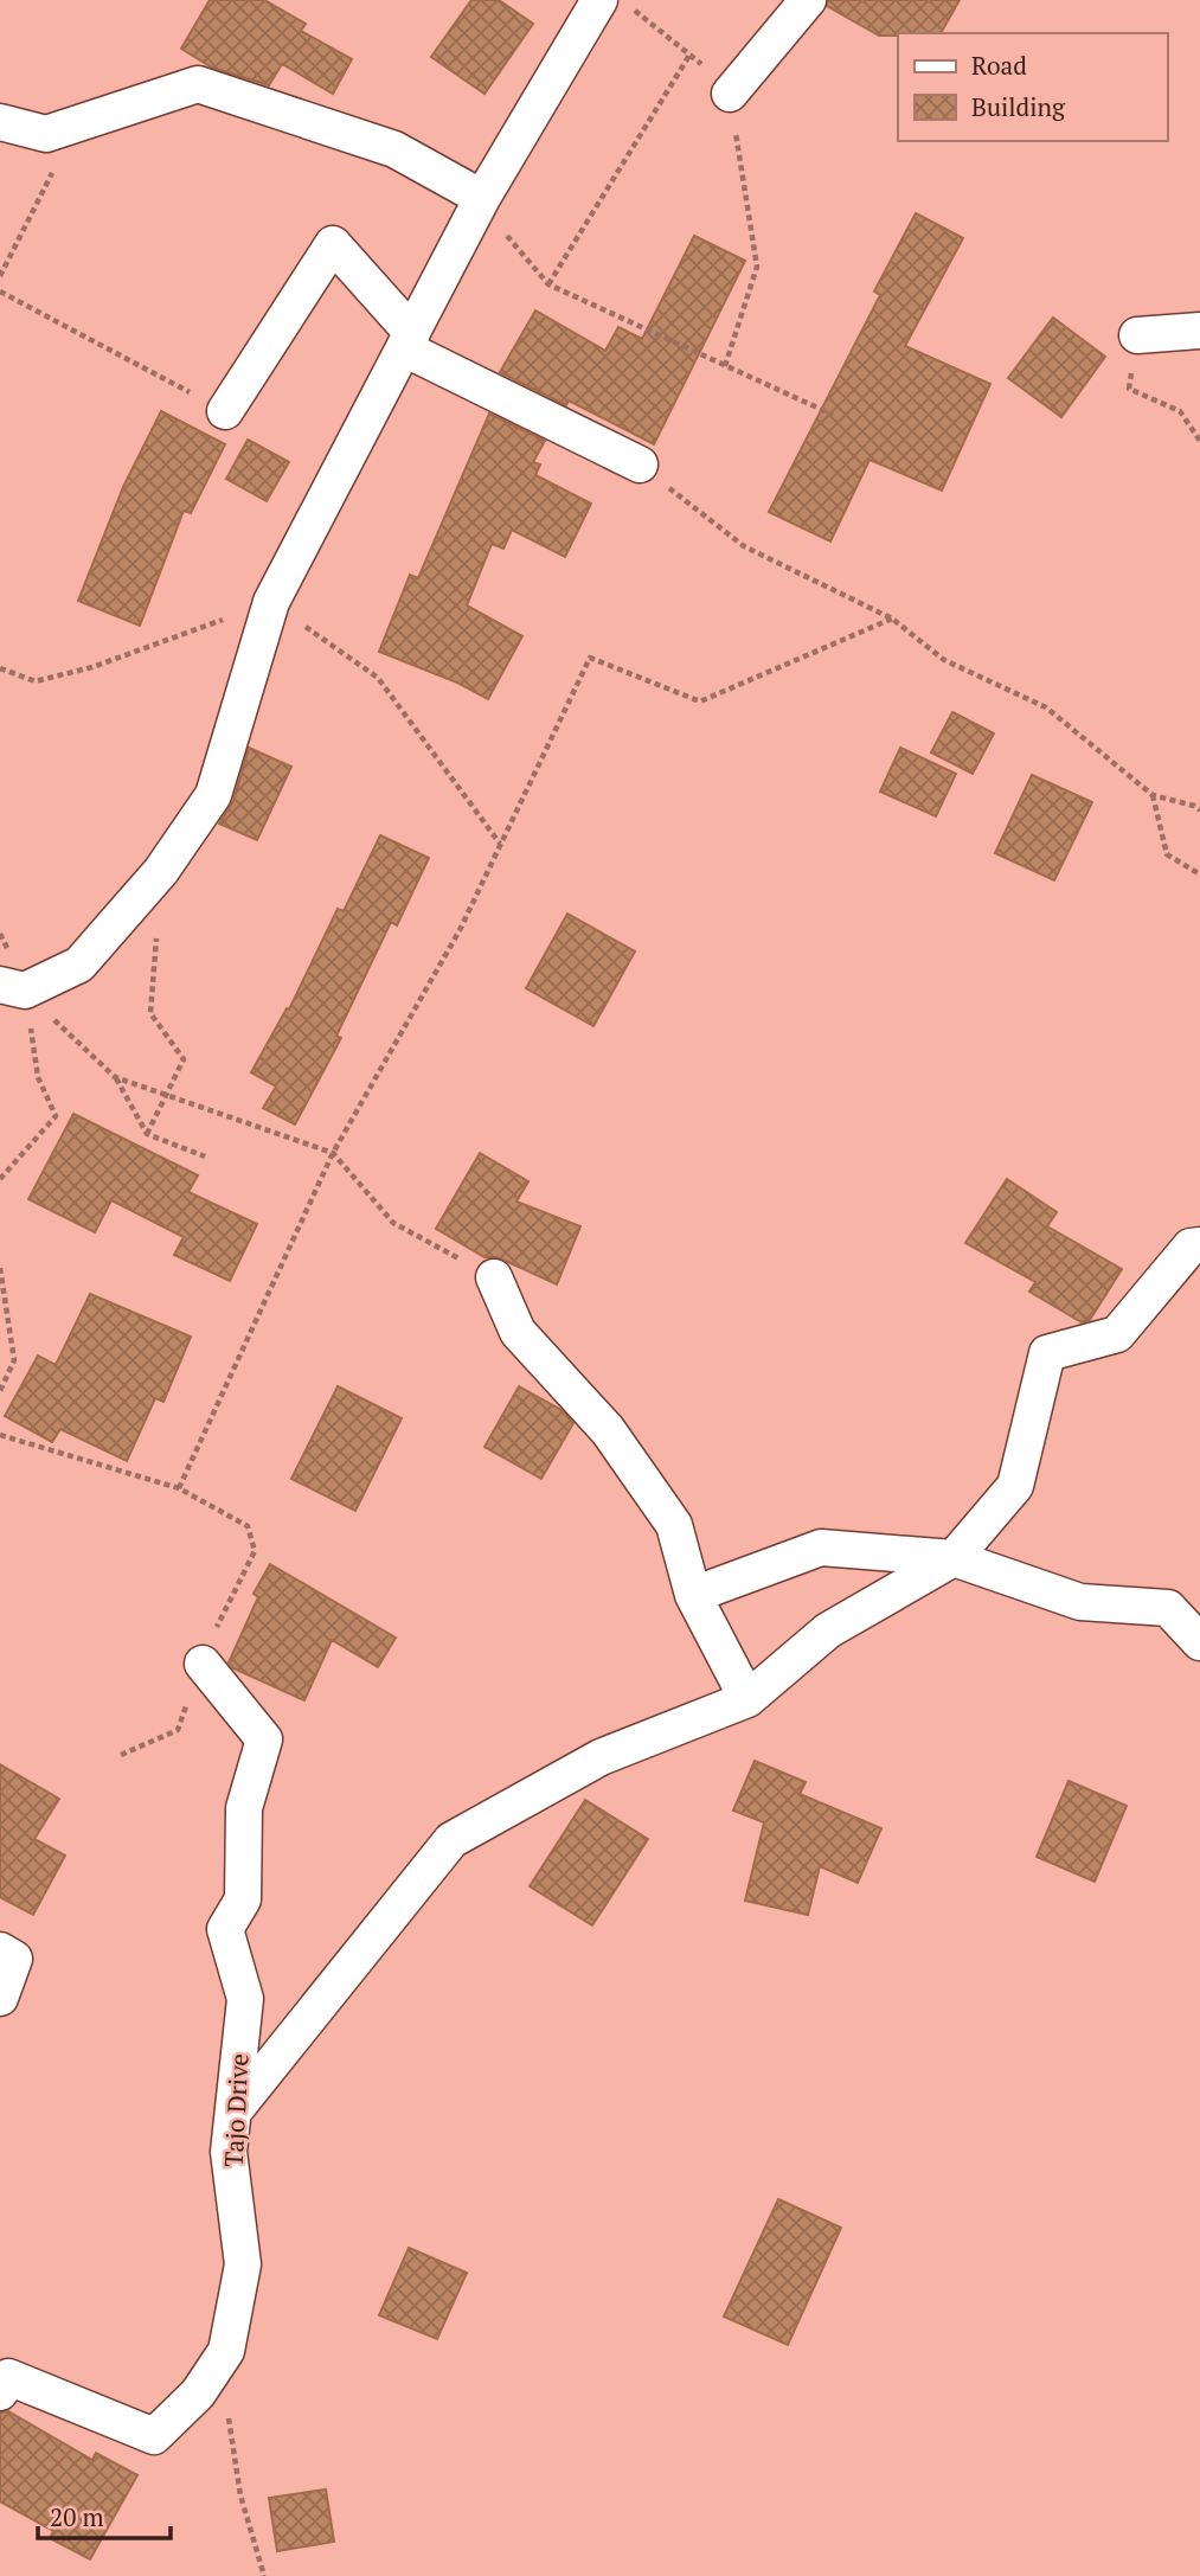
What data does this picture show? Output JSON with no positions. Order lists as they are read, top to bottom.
{
  "streets": {
    "street": ["Tajo Drive"]
  },
  "legend": ["Road", "Building"],
  "scale_bar": "20 m"
}
